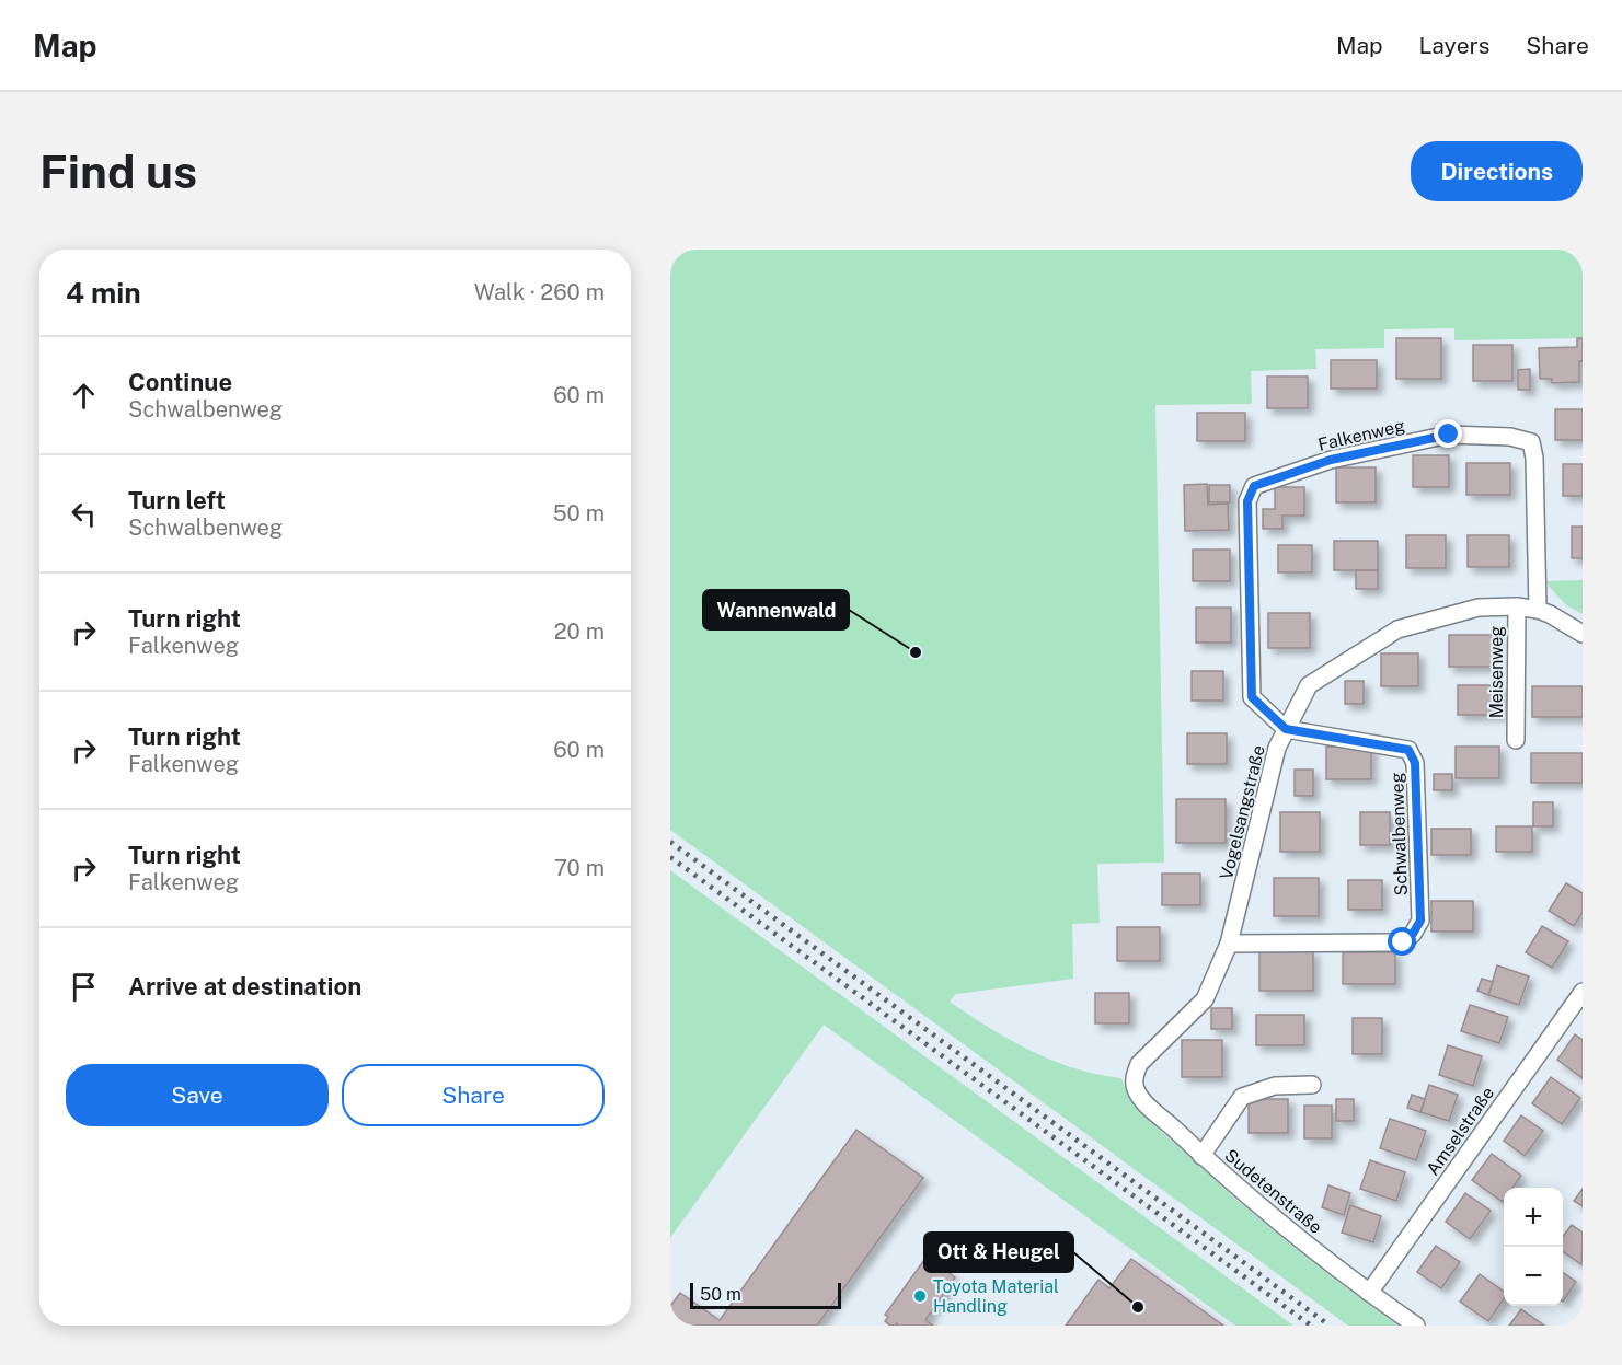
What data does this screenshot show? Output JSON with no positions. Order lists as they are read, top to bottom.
{
  "streets": {
    "street": [
      "Falkenweg",
      "Meisenweg",
      "Vogelsangstraße",
      "Schwalbenweg",
      "Amselstraße",
      "Sudetenstraße"
    ]
  },
  "crossings": [
    ["Falkenweg", "Vogelsangstraße"],
    ["Falkenweg", "Schwalbenweg"],
    ["Meisenweg", "Vogelsangstraße"],
    ["Vogelsangstraße", "Schwalbenweg"],
    ["Vogelsangstraße", "Sudetenstraße"],
    ["Amselstraße", "Sudetenstraße"]
  ],
  "places": ["Wannenwald", "Toyota Material Handling", "Ott & Heugel"],
  "scale_bar": "50 m",
  "page": {
    "header": "Map",
    "nav": ["Map", "Layers", "Share"],
    "buttons": [
      "Directions",
      ["Save", "Share"]
    ],
    "title": "Find us",
    "heading": ["4 min", "Walk · 260 m"],
    "list": [
      ["Continue", "Schwalbenweg", "60 m"],
      ["Turn left", "Schwalbenweg", "50 m"],
      ["Turn right", "Falkenweg", "20 m"],
      ["Turn right", "Falkenweg", "60 m"],
      ["Turn right", "Falkenweg", "70 m"],
      "Arrive at destination"
    ],
    "map_buttons": ["+", "−"],
    "scale": "50 m"
  }
}
